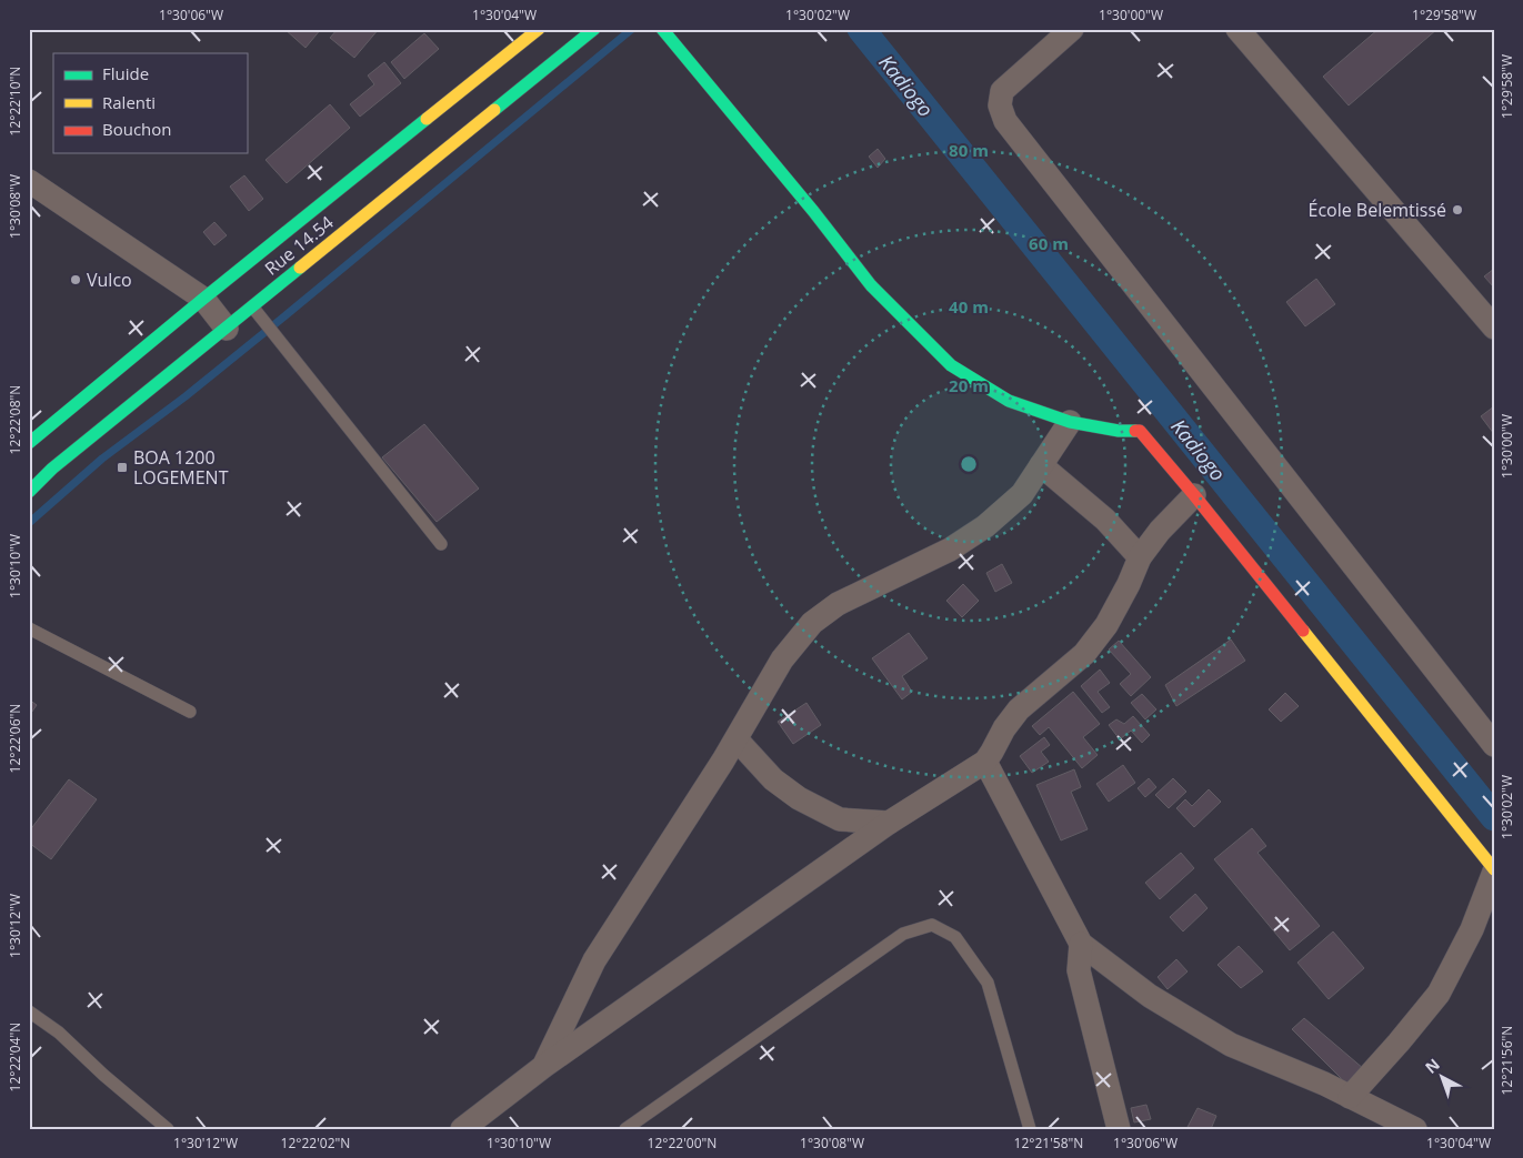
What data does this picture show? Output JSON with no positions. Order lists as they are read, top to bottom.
{
  "streets": {
    "main road": ["Rue 14.54"]
  },
  "water": ["Kadiogo"],
  "places": {
    "other": ["École Belemtissé", "Vulco"],
    "transit": ["BOA 1200 LOGEMENT"]
  },
  "legend": ["Fluide", "Ralenti", "Bouchon"],
  "north": "top left",
  "coordinates": [
    "1°30'06\"W",
    "1°30'04\"W",
    "1°30'02\"W",
    "1°30'00\"W",
    "1°29'58\"W",
    "12°22'10\"N",
    "1°30'08\"W",
    "12°22'08\"N",
    "1°30'10\"W",
    "12°22'06\"N",
    "1°30'12\"W",
    "12°22'04\"N",
    "12°21'56\"N",
    "12°22'02\"N",
    "12°22'00\"N",
    "12°21'58\"N"
  ],
  "rings": [
    "80 m",
    "60 m",
    "40 m",
    "20 m"
  ]
}
